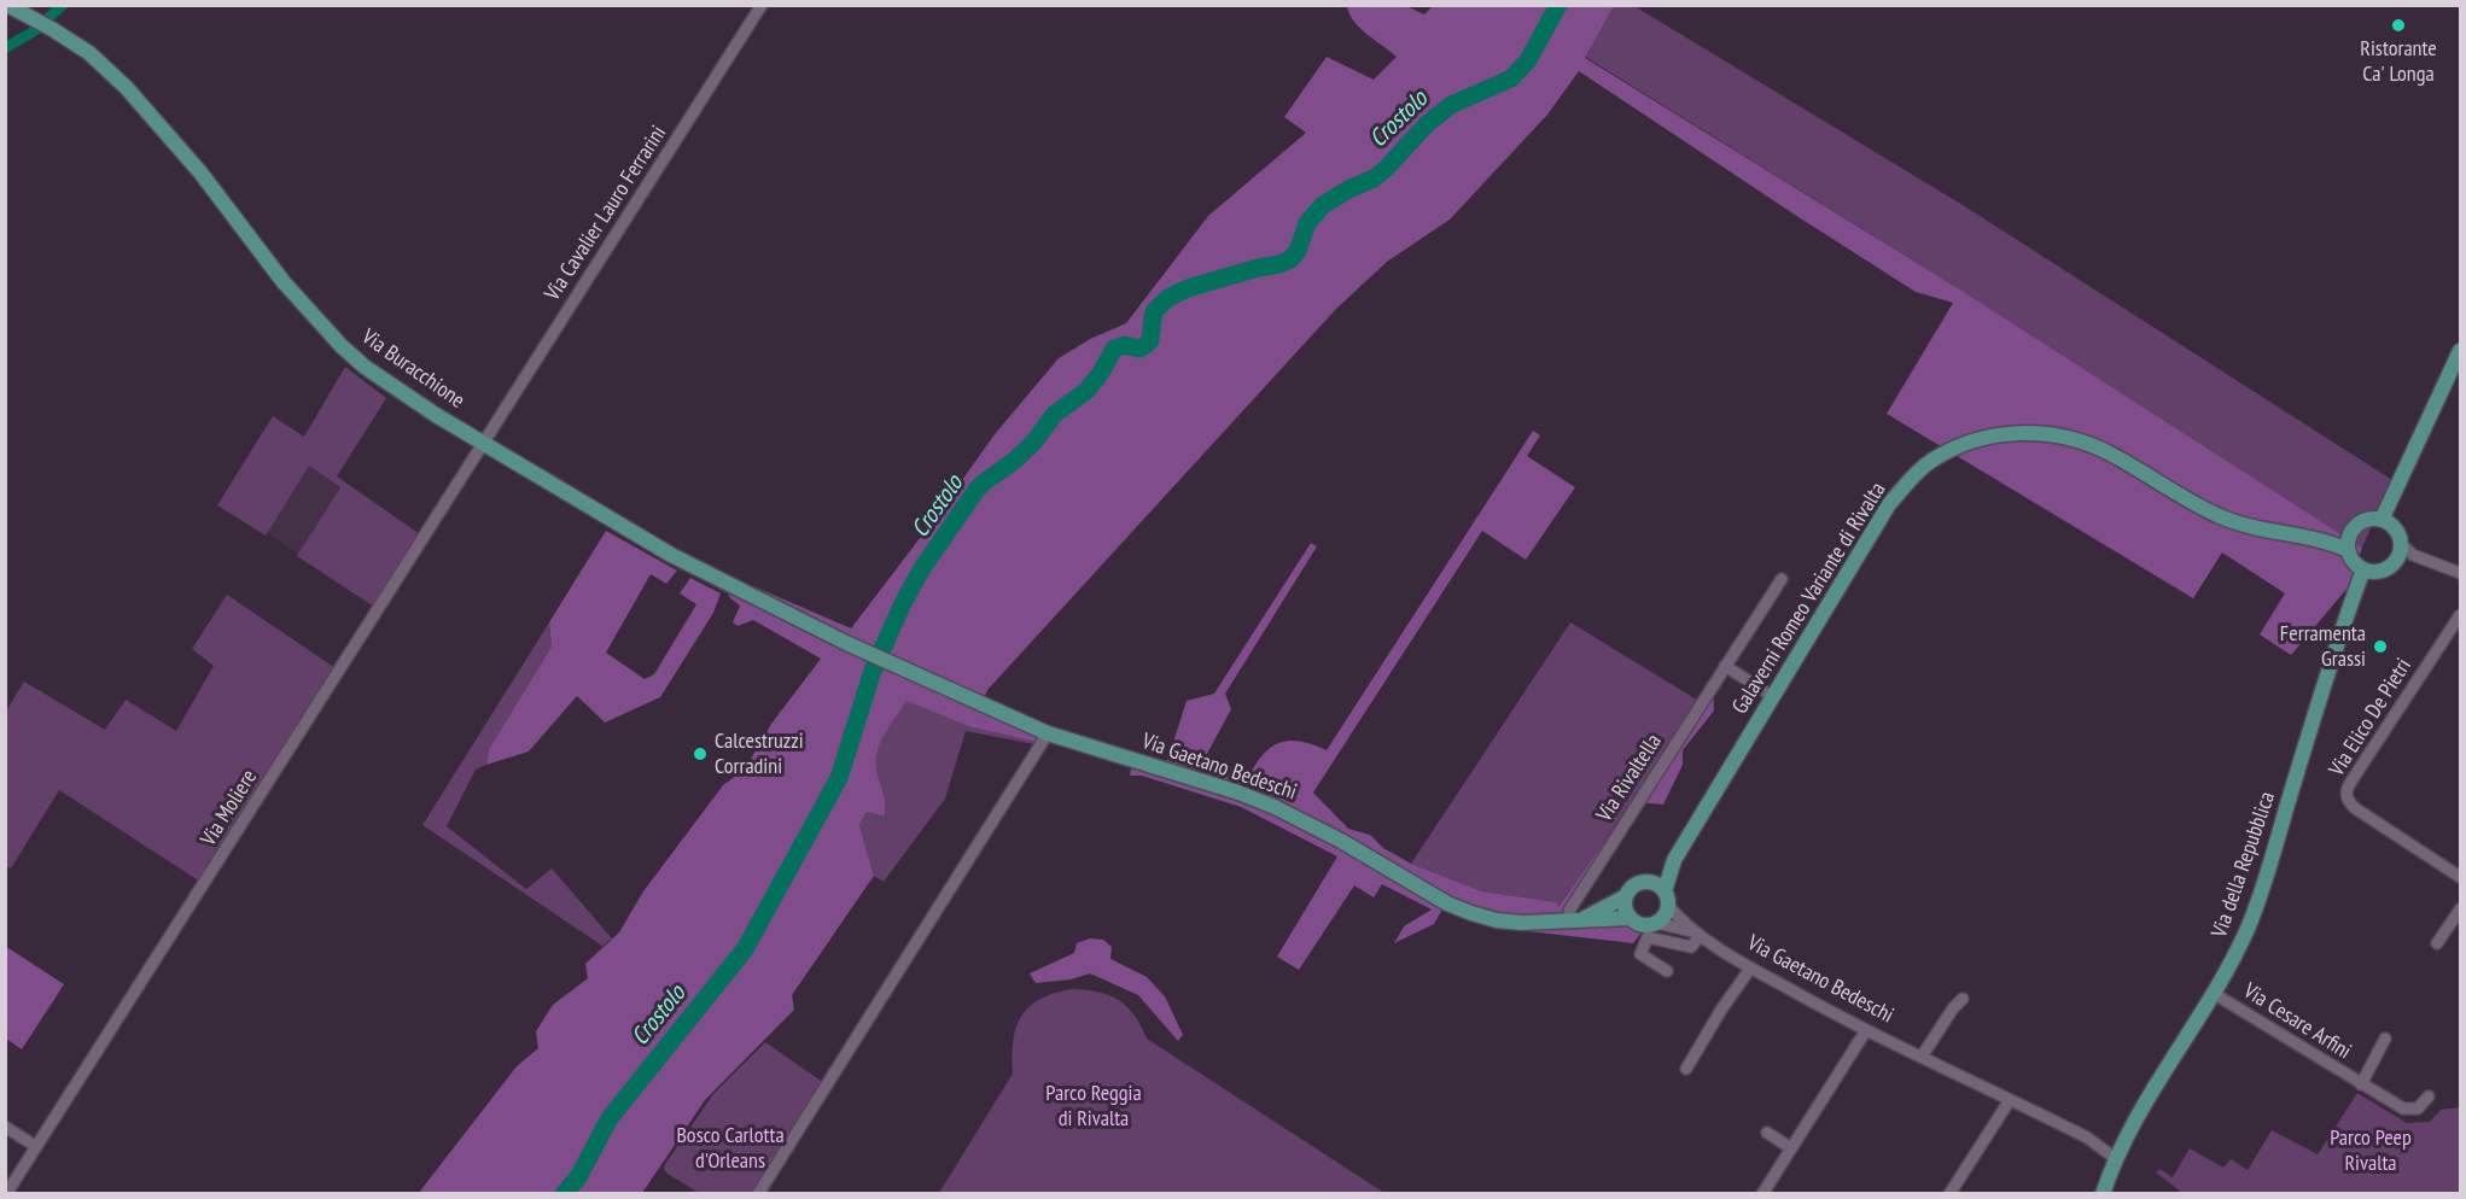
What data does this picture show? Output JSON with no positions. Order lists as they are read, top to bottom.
{
  "streets": {
    "main road": [
      "Via Buracchione",
      "Galaverni Romeo Variante di Rivalta",
      "Via Gaetano Bedeschi",
      "Via della Repubblica"
    ],
    "street": [
      "Via Cavalier Lauro Ferrarini",
      "Via Elico De Pietri",
      "Via Rivaltella",
      "Via Moliere",
      "Via Cesare Arfini"
    ]
  },
  "crossings": [
    ["Via Cavalier Lauro Ferrarini", "Via Buracchione"],
    ["Via Cavalier Lauro Ferrarini", "Via Moliere"],
    ["Via Buracchione", "Via Gaetano Bedeschi"],
    ["Via Buracchione", "Via Moliere"],
    ["Galaverni Romeo Variante di Rivalta", "Via Gaetano Bedeschi"],
    ["Galaverni Romeo Variante di Rivalta", "Via della Repubblica"],
    ["Via Gaetano Bedeschi", "Via della Repubblica"],
    ["Via della Repubblica", "Via Cesare Arfini"]
  ],
  "water": ["Crostolo"],
  "parks": ["Parco Reggia di Rivalta", "Bosco Carlotta d'Orleans", "Parco Peep Rivalta"],
  "places": ["Ristorante Ca' Longa", "Ferramenta Grassi", "Calcestruzzi Corradini"]
}
